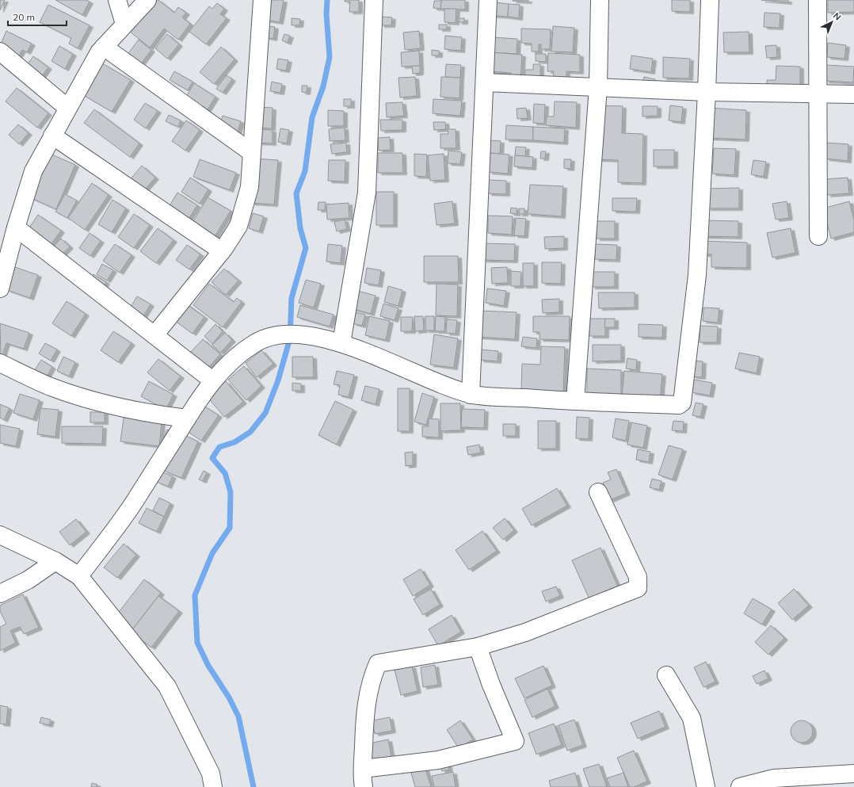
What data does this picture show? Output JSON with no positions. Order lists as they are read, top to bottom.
{
  "scale_bar": "20 m",
  "north": "top right"
}
